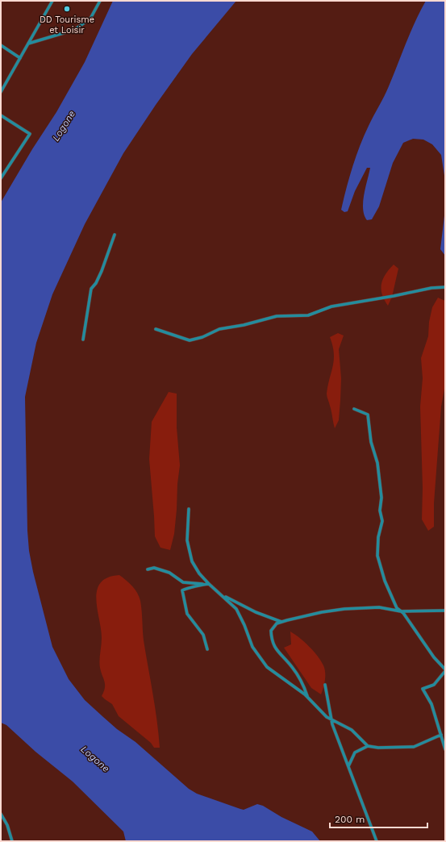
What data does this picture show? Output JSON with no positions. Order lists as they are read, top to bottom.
{
  "water": ["Logone"],
  "places": ["DD Tourisme et Loisir"],
  "scale_bar": "200 m"
}
